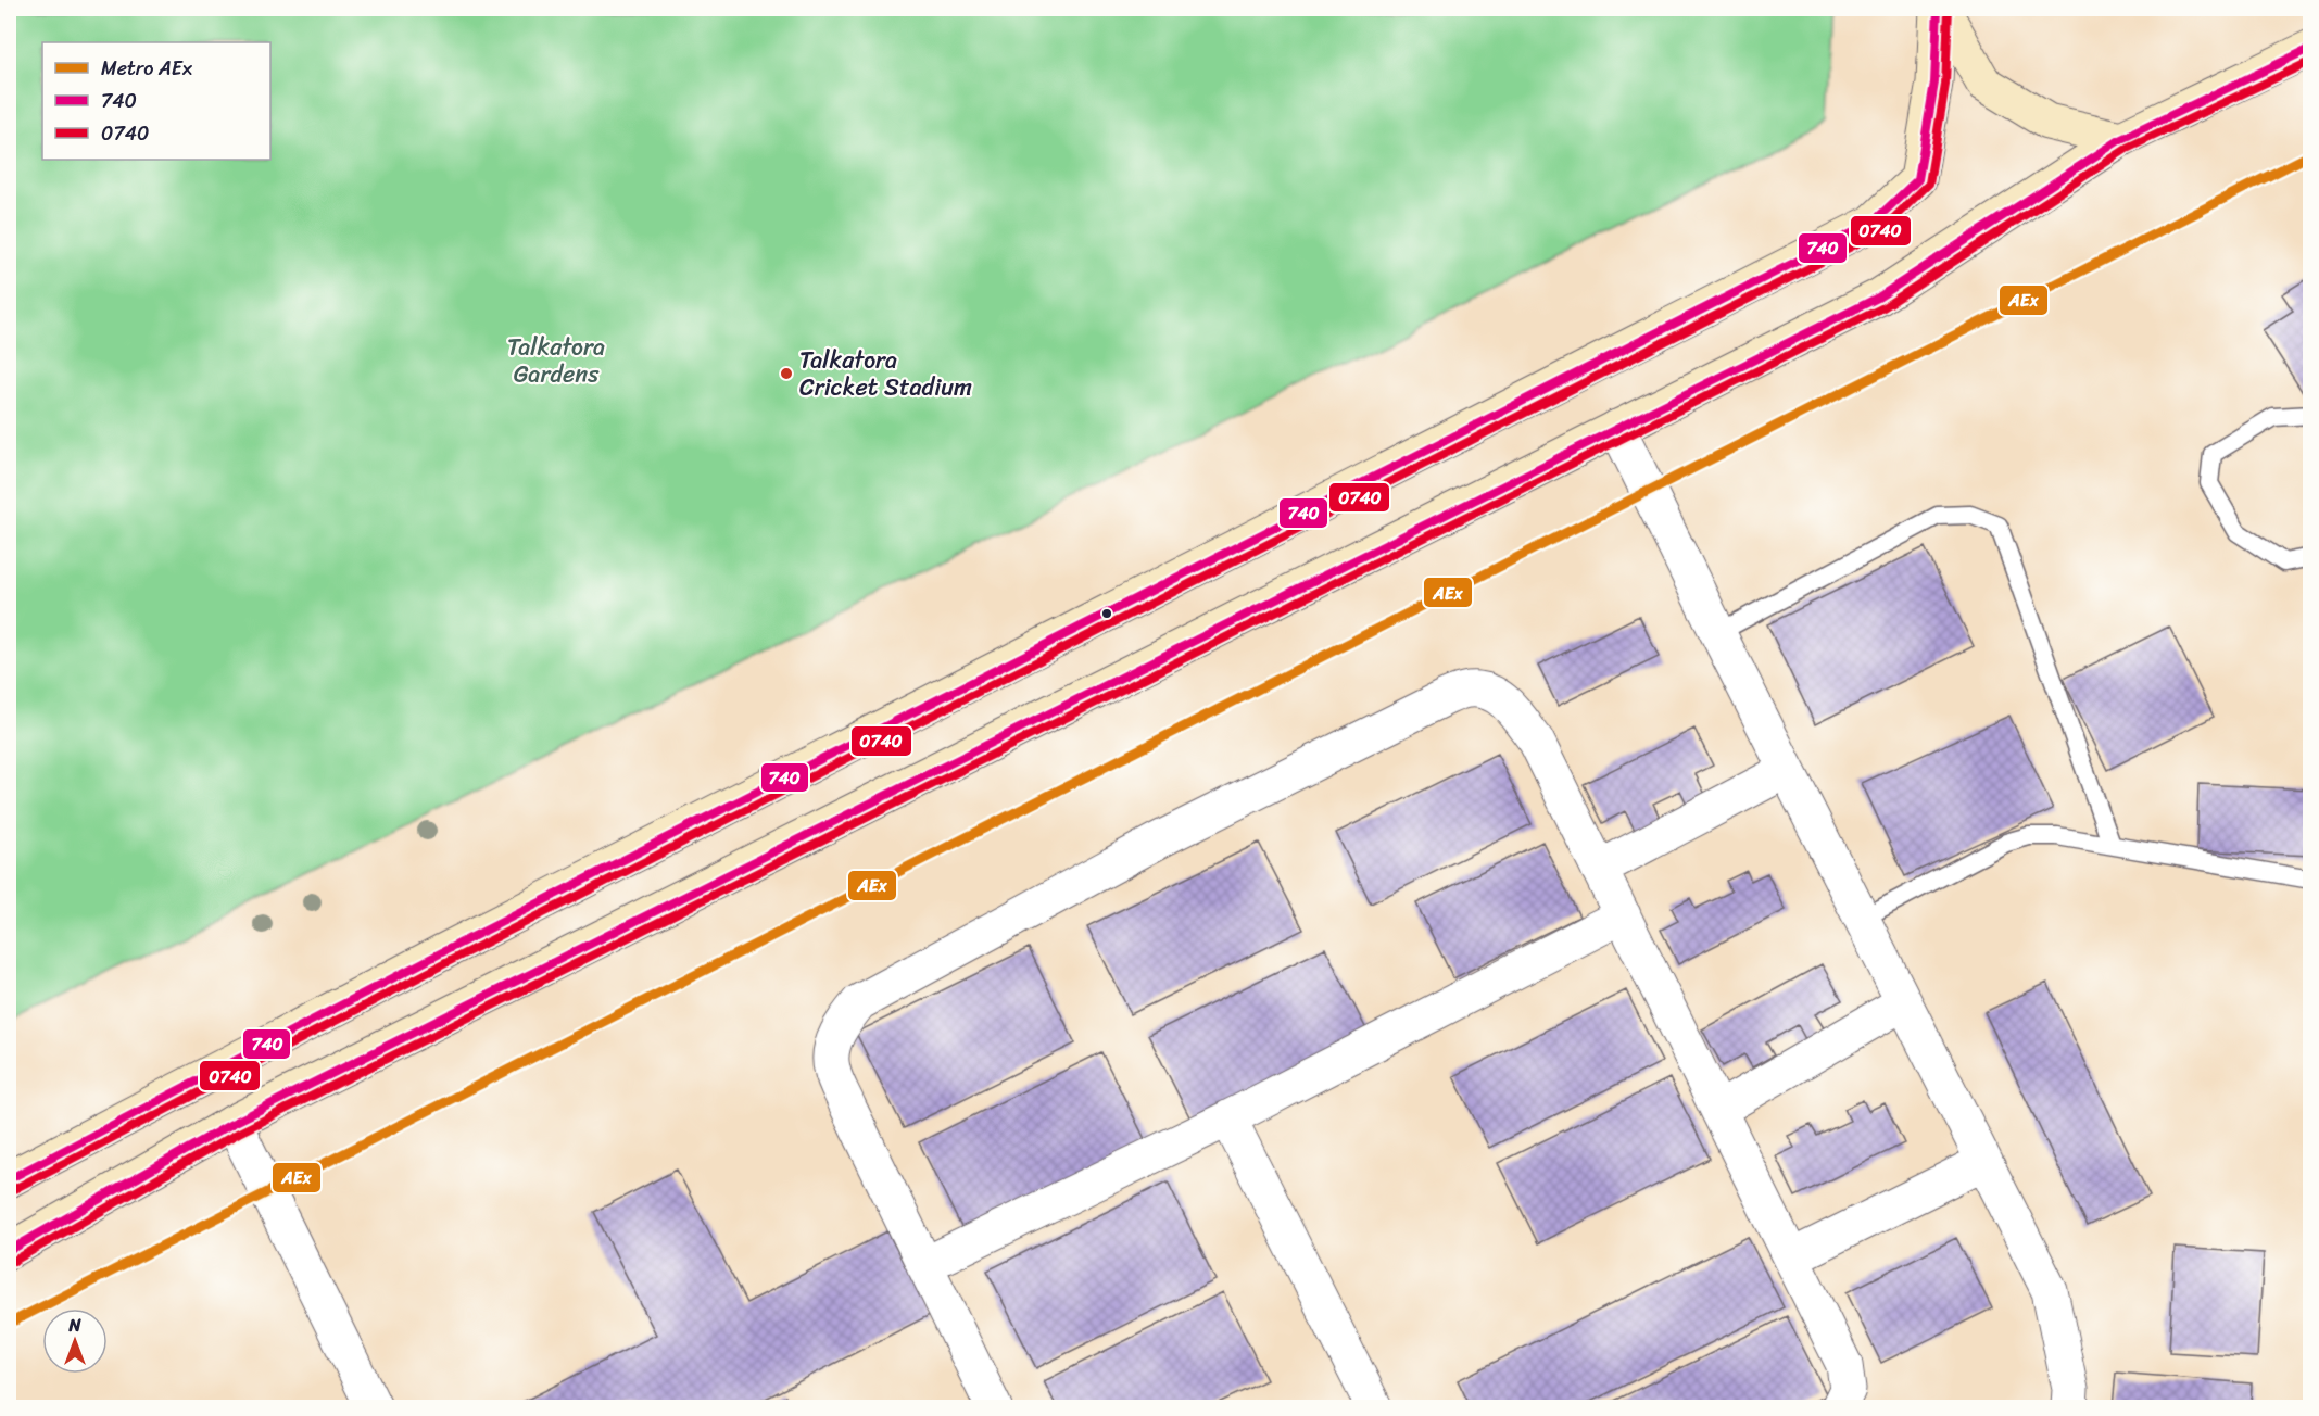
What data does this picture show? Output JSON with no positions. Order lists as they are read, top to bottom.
{
  "parks": ["Talkatora Gardens"],
  "places": ["Talkatora Cricket Stadium"],
  "lines": ["transit line 740", "transit line 0740", "metro line AEx"],
  "legend": ["Metro AEx", "740", "0740"],
  "north": "top"
}
